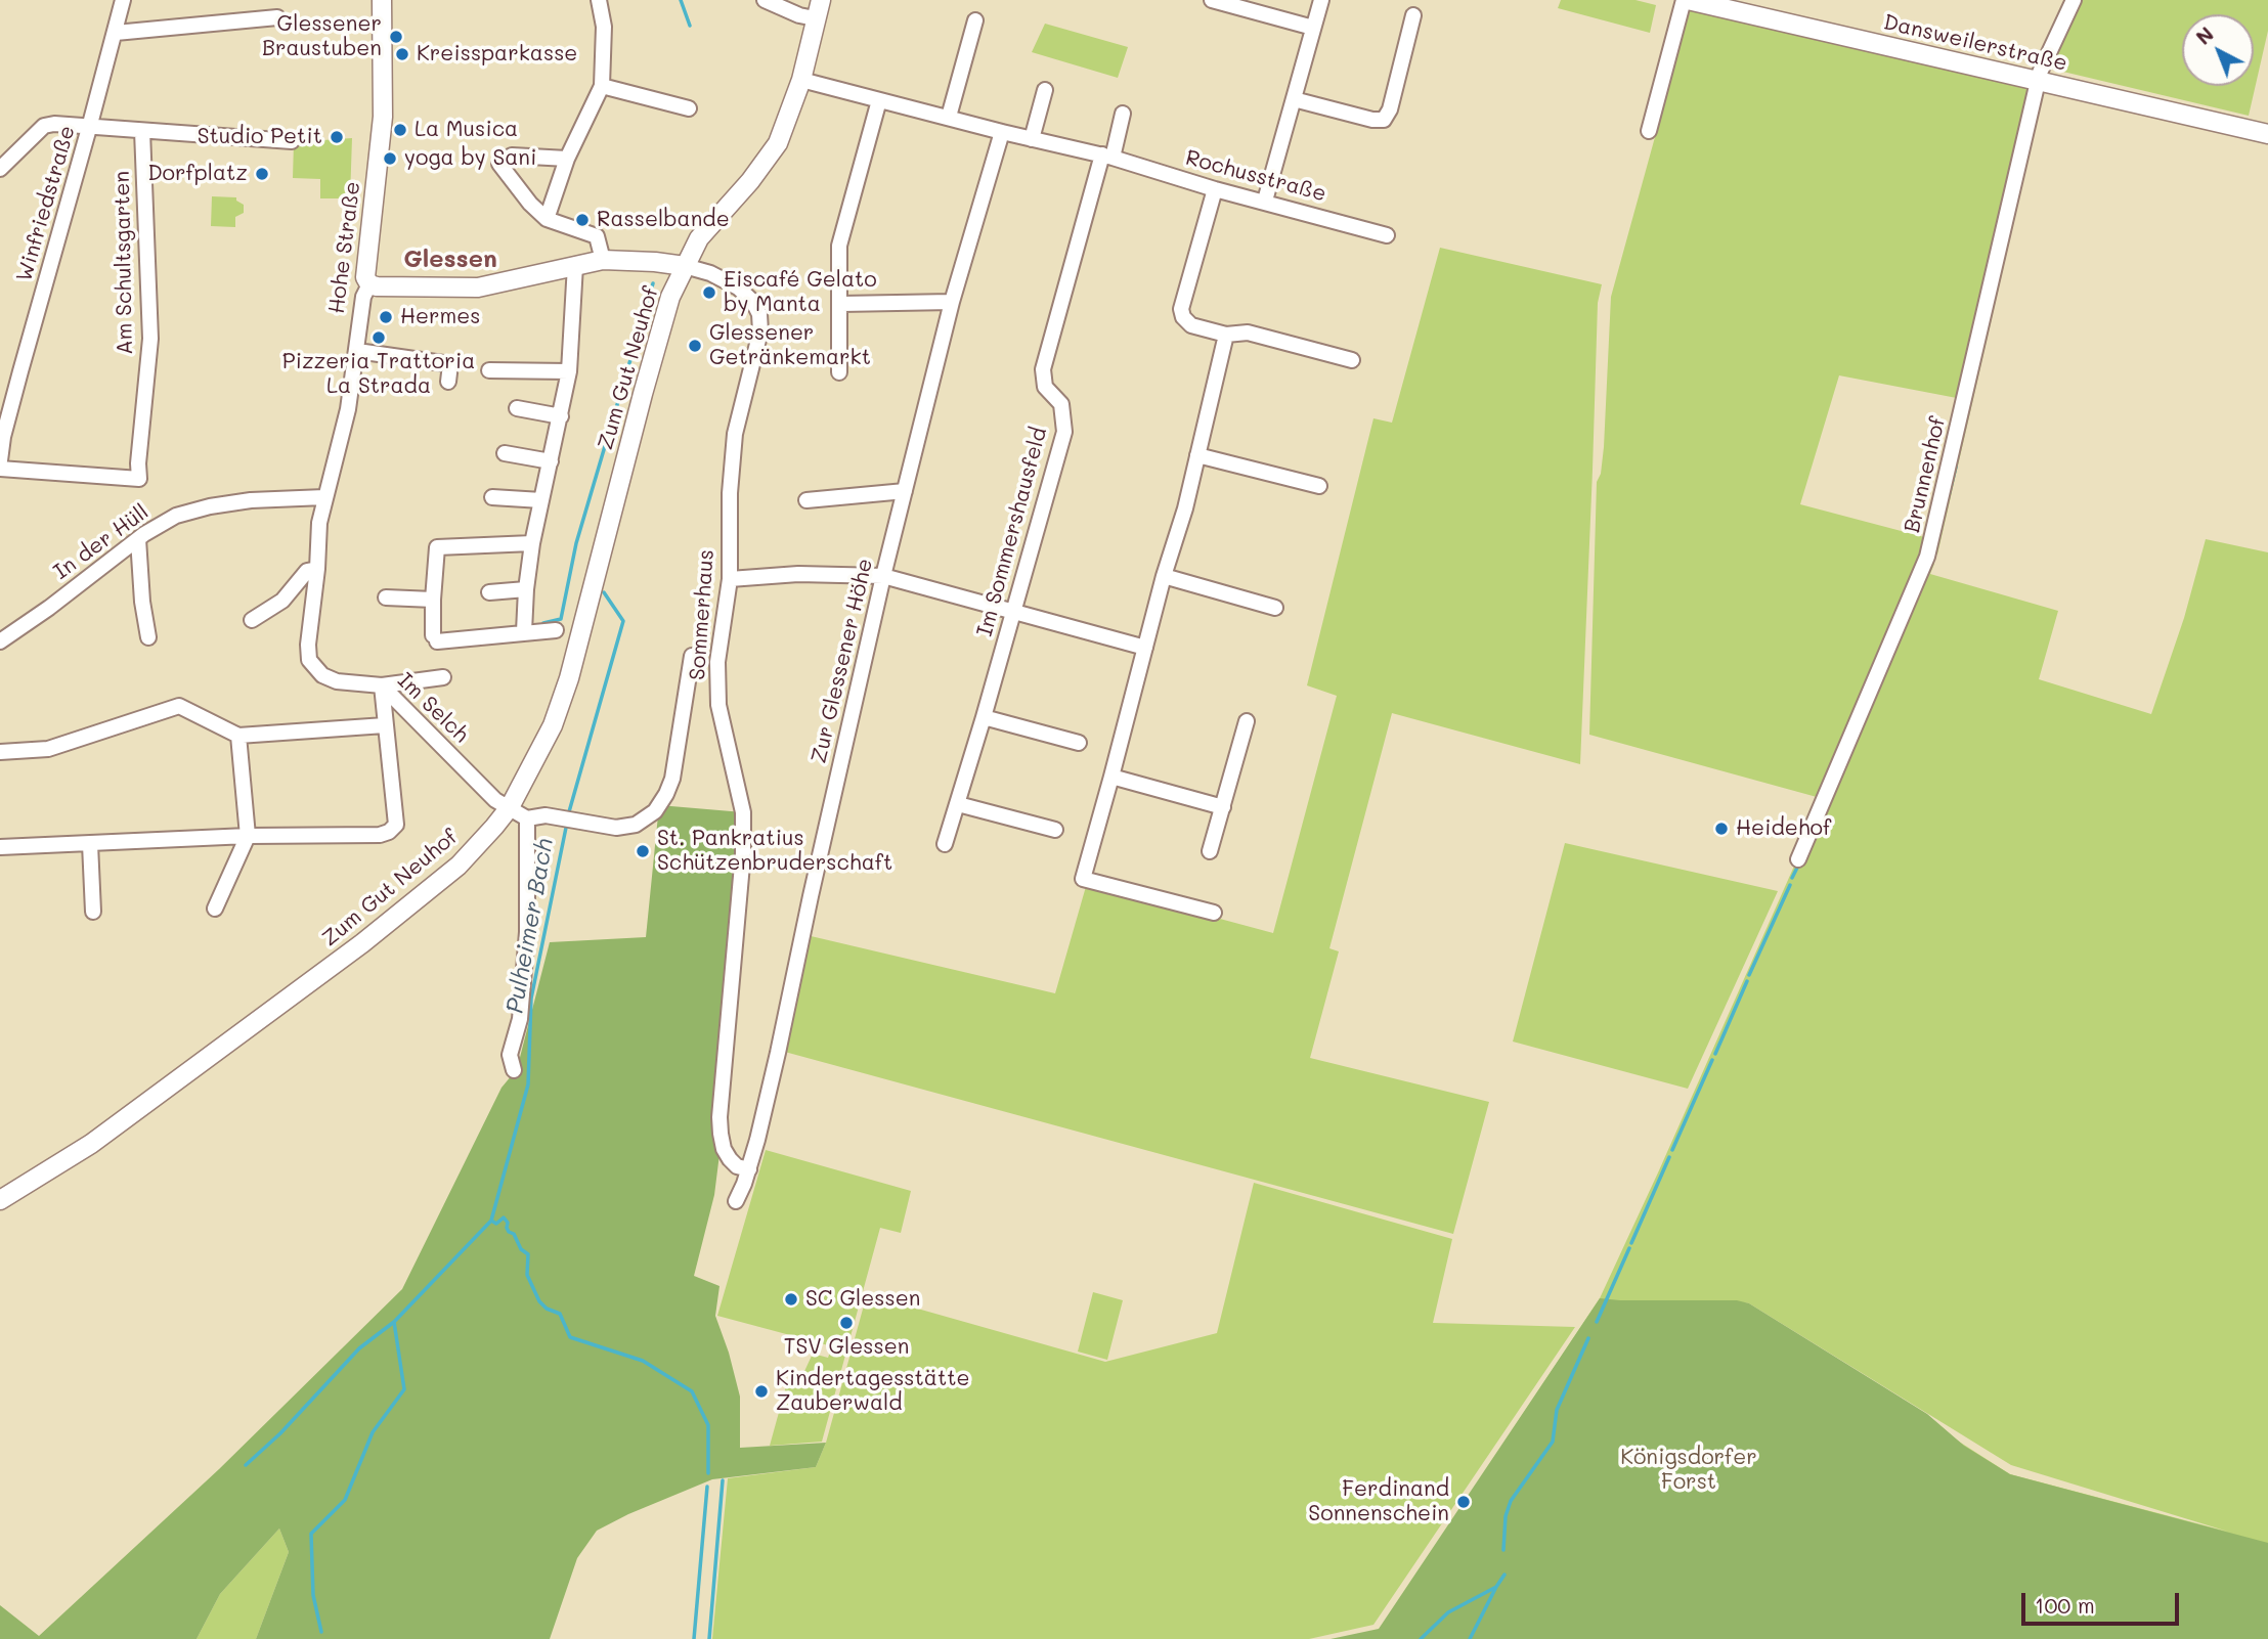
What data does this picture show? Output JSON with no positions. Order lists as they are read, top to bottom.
{
  "streets": {
    "main road": ["Dansweilerstraße", "Hohe Straße", "Zum Gut Neuhof"],
    "street": [
      "Rochusstraße",
      "Winfriedstraße",
      "Am Schultsgarten",
      "Brunnenhof",
      "Im Sommershausfeld",
      "In der Hüll",
      "Sommerhaus",
      "Zur Glessener Höhe",
      "Im Selch"
    ]
  },
  "crossings": [
    ["Dansweilerstraße", "Brunnenhof"],
    ["Rochusstraße", "Zum Gut Neuhof"],
    ["Rochusstraße", "Im Sommershausfeld"],
    ["Rochusstraße", "Zur Glessener Höhe"],
    ["Hohe Straße", "In der Hüll"],
    ["Hohe Straße", "Im Selch"],
    ["Zum Gut Neuhof", "Sommerhaus"],
    ["Zum Gut Neuhof", "Im Selch"],
    ["In der Hüll", "Im Selch"],
    ["Sommerhaus", "Zur Glessener Höhe"]
  ],
  "districts": ["Glessen"],
  "water": ["Pulheimer Bach"],
  "parks": ["Königsdorfer Forst"],
  "places": [
    "Glessener Braustuben",
    "Kreissparkasse",
    "La Musica",
    "Studio Petit",
    "yoga by Sani",
    "Dorfplatz",
    "Rasselbande",
    "Eiscafé Gelato by Manta",
    "Hermes",
    "Pizzeria Trattoria La Strada",
    "Glessener Getränkemarkt",
    "Heidehof",
    "St. Pankratius Schützenbruderschaft",
    "SC Glessen",
    "TSV Glessen",
    "Kindertagesstätte Zauberwald",
    "Ferdinand Sonnenschein"
  ],
  "scale_bar": "100 m",
  "north": "top left"
}
